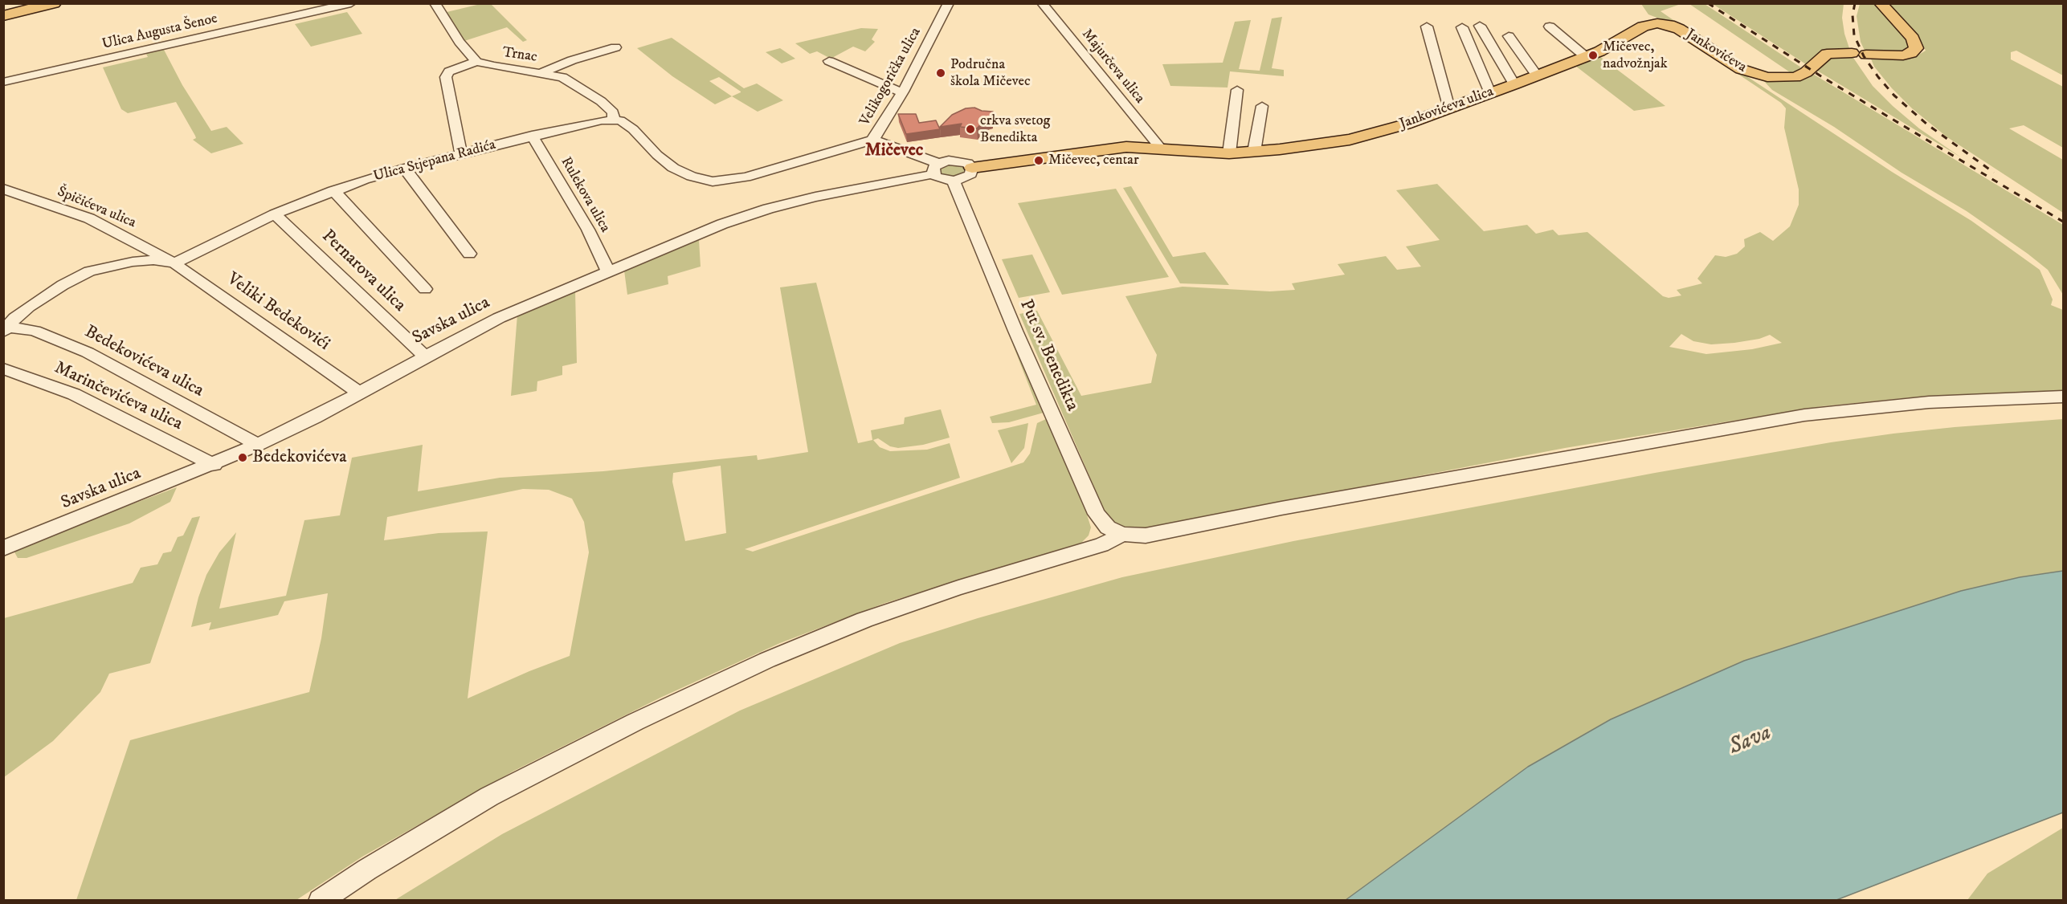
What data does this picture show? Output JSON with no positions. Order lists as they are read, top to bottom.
{
  "streets": {
    "main road": ["Jankovićeva", "Jankovićeva ulica"],
    "street": [
      "Ulica Augusta Šenoe",
      "Trnac",
      "Majurčeva ulica",
      "Velikogorička ulica",
      "Ulica Stjepana Radića",
      "Rulekova ulica",
      "Špičićeva ulica",
      "Pernarova ulica",
      "Veliki Bedekovići",
      "Savska ulica",
      "Put sv. Benedikta",
      "Bedekovićeva ulica",
      "Marinčevićeva ulica"
    ]
  },
  "crossings": [
    ["Jankovićeva", "Jankovićeva ulica"],
    ["Trnac", "Ulica Stjepana Radića"],
    ["Majurčeva ulica", "Jankovićeva ulica"],
    ["Jankovićeva ulica", "Savska ulica"],
    ["Ulica Stjepana Radića", "Rulekova ulica"],
    ["Ulica Stjepana Radića", "Špičićeva ulica"],
    ["Ulica Stjepana Radića", "Pernarova ulica"],
    ["Ulica Stjepana Radića", "Veliki Bedekovići"],
    ["Rulekova ulica", "Savska ulica"],
    ["Špičićeva ulica", "Veliki Bedekovići"],
    ["Pernarova ulica", "Savska ulica"],
    ["Veliki Bedekovići", "Savska ulica"],
    ["Savska ulica", "Bedekovićeva ulica"],
    ["Savska ulica", "Marinčevićeva ulica"]
  ],
  "districts": ["Mičevec"],
  "water": ["Sava"],
  "places": [
    "Mičevec, nadvožnjak",
    "Područna škola Mičevec",
    "crkva svetog Benedikta",
    "Mičevec, centar",
    "Bedekovićeva"
  ]
}
